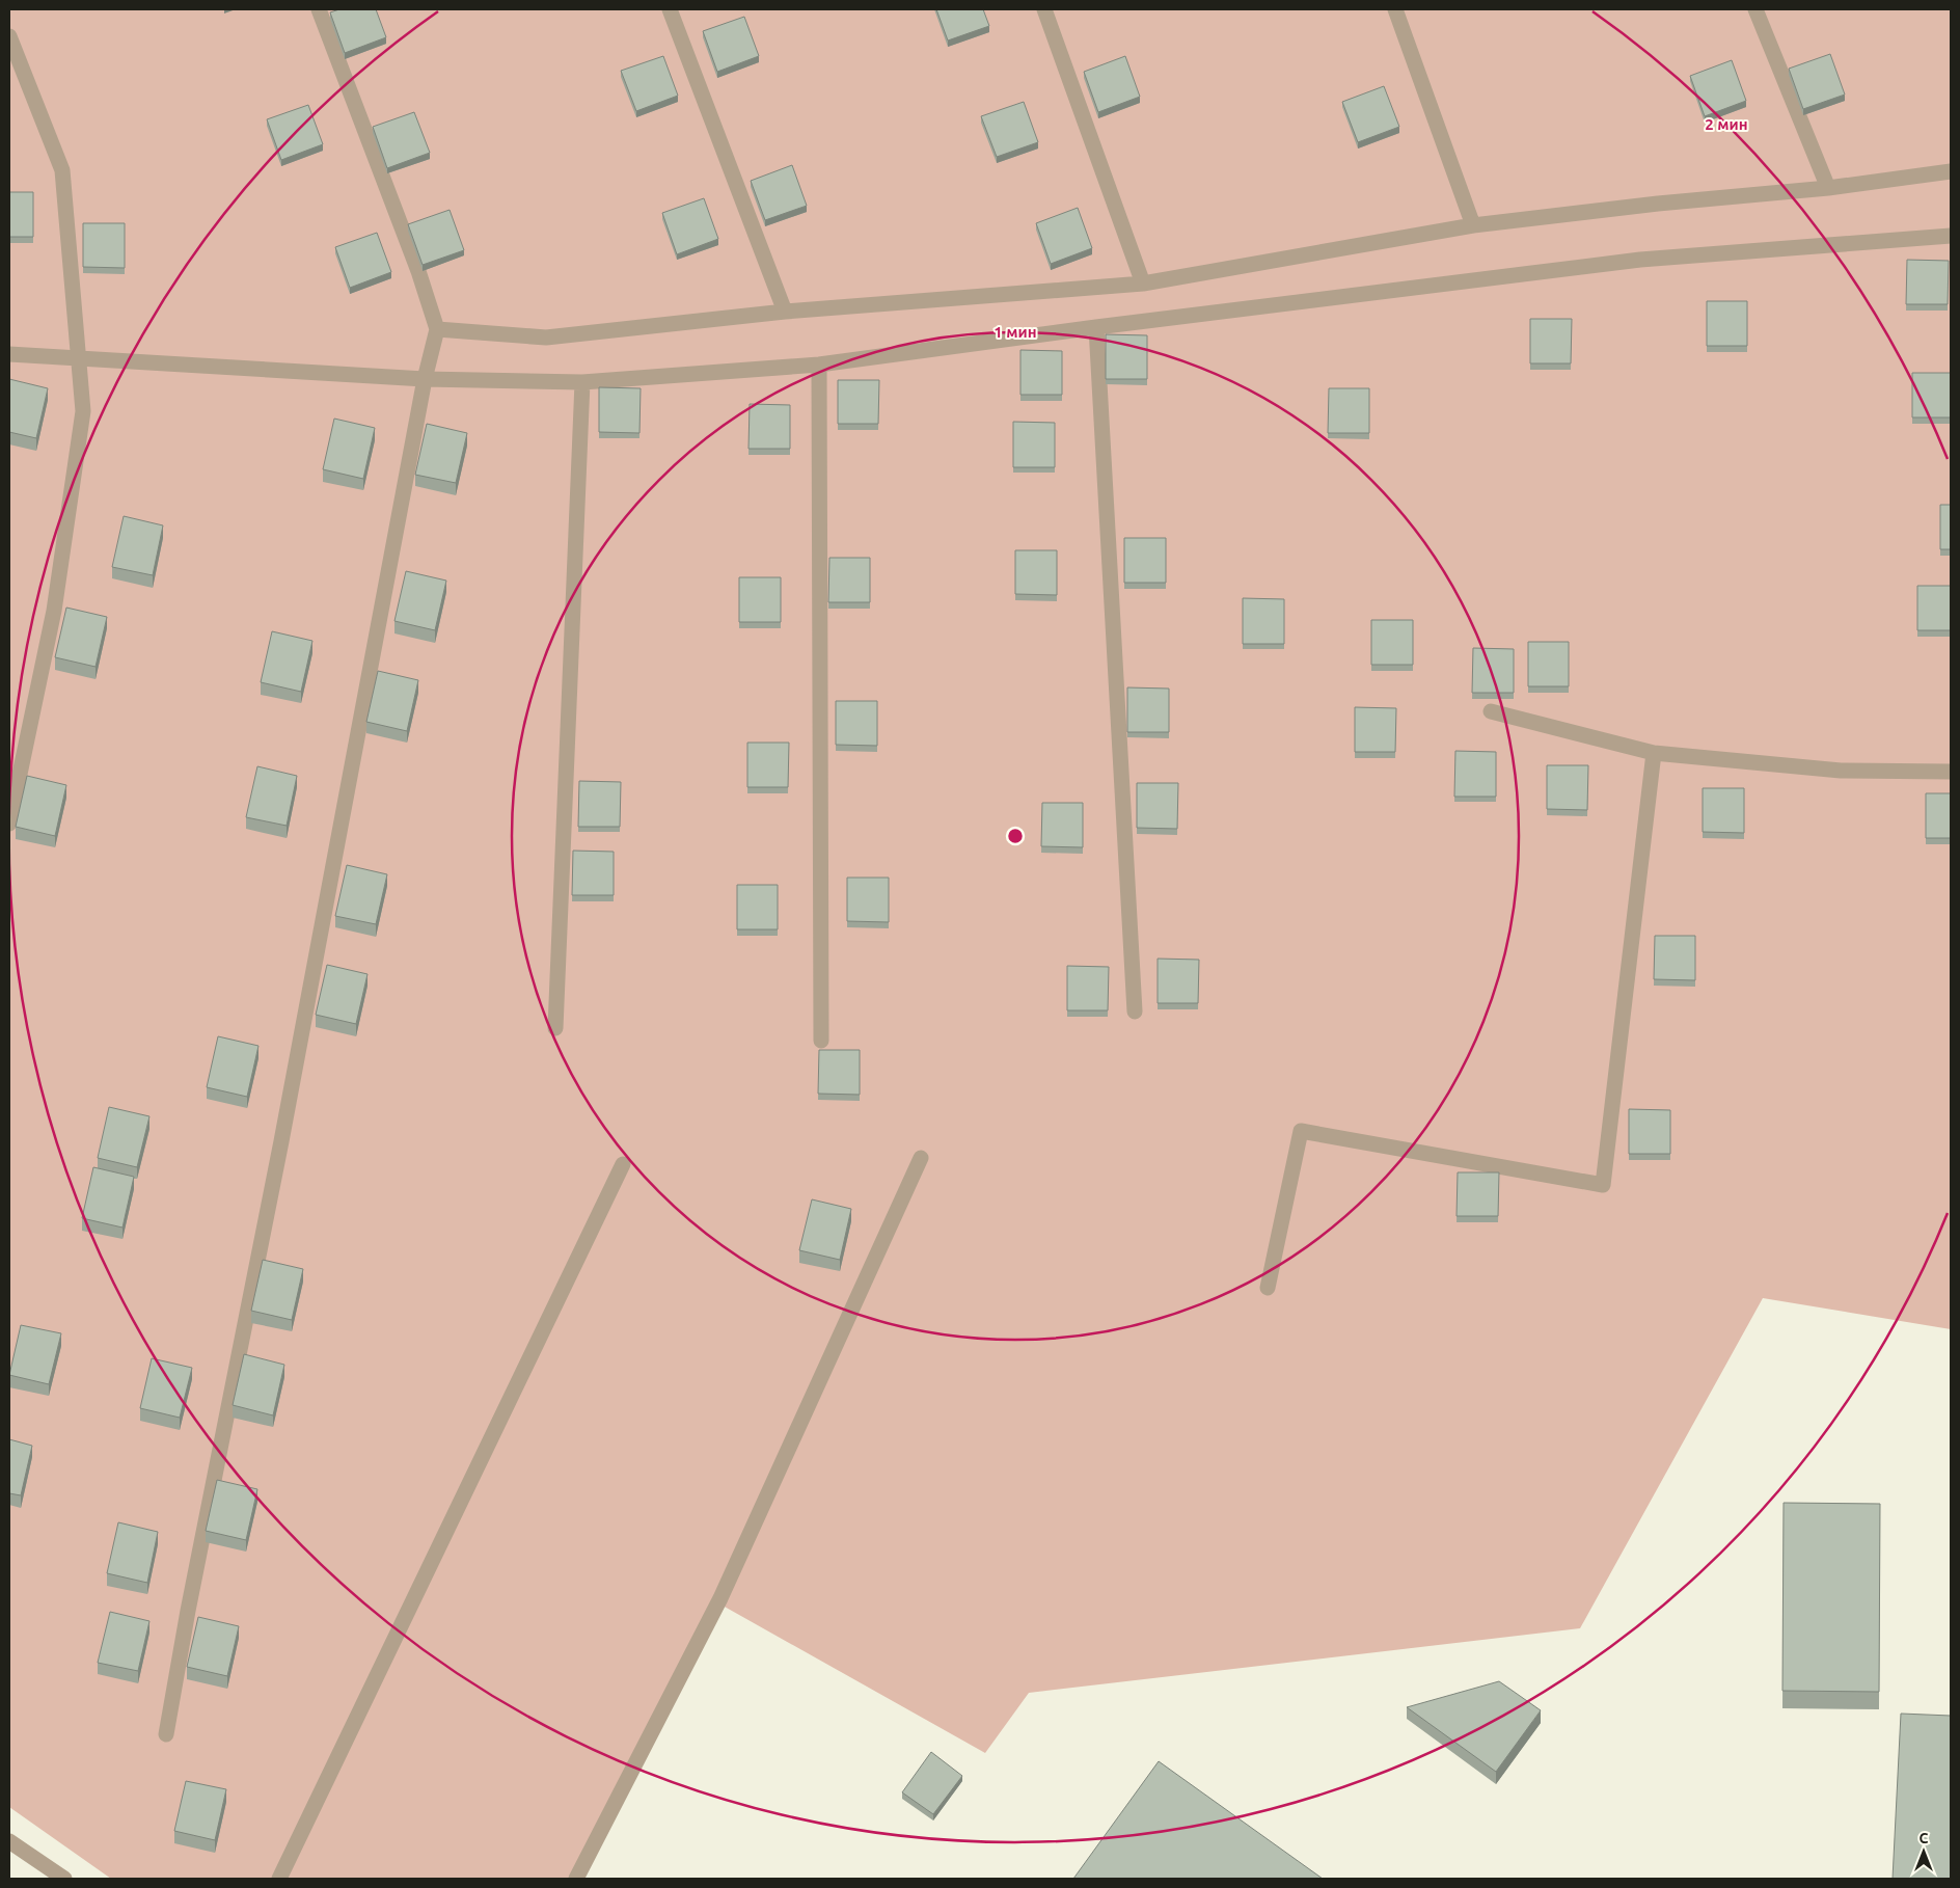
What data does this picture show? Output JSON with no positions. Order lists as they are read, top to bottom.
{
  "north": "top",
  "rings": ["2 мин", "1 мин"]
}
